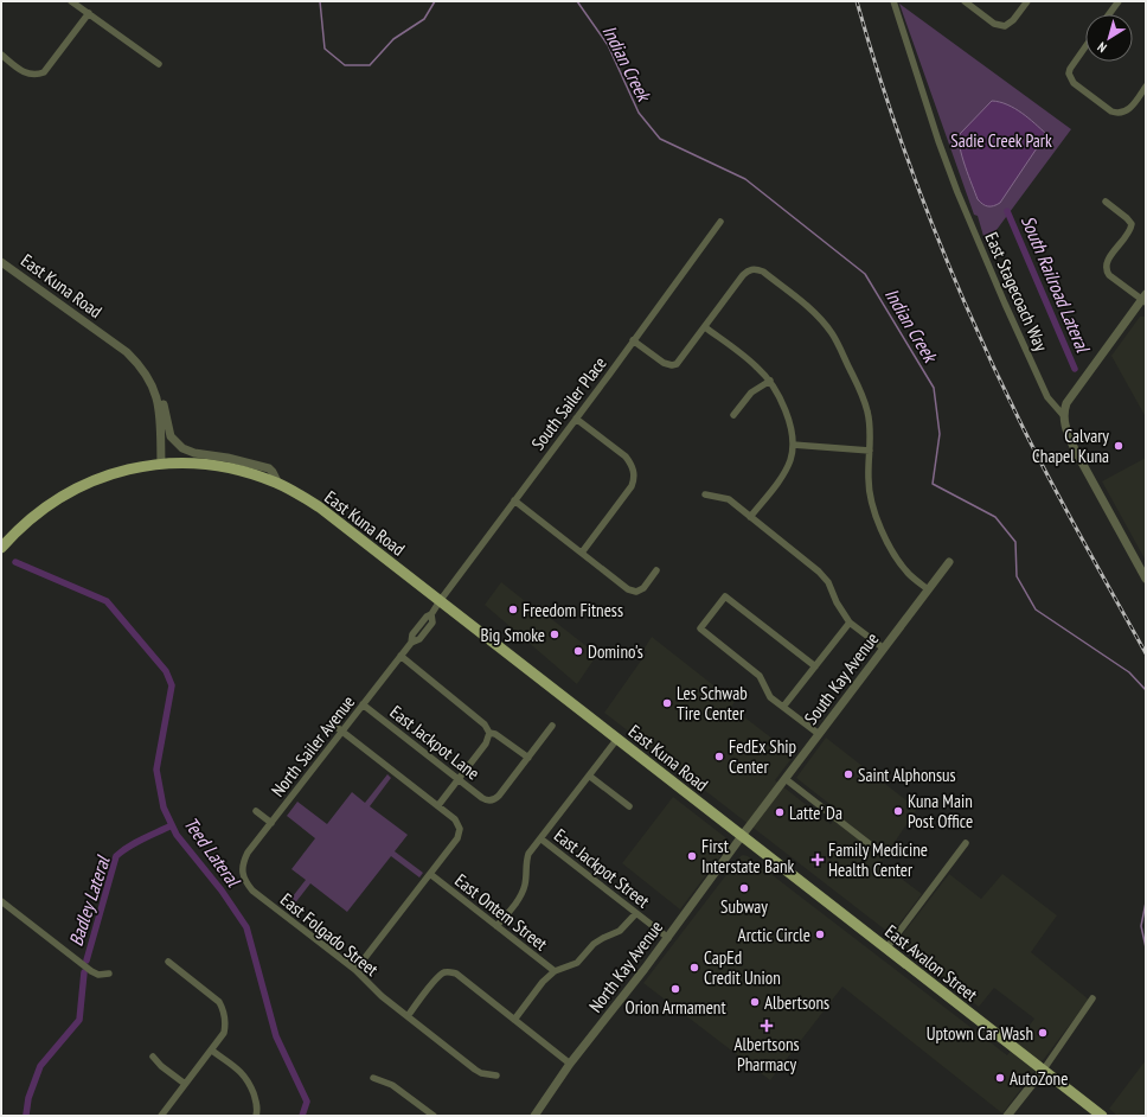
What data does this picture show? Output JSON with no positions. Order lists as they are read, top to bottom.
{
  "streets": {
    "main road": ["East Kuna Road", "East Avalon Street"],
    "street": [
      "East Stagecoach Way",
      "South Sailer Place",
      "South Kay Avenue",
      "East Jackpot Lane",
      "North Sailer Avenue",
      "East Jackpot Street",
      "East Ontem Street",
      "East Folgado Street",
      "North Kay Avenue"
    ]
  },
  "crossings": [
    ["East Kuna Road", "South Sailer Place"],
    ["East Kuna Road", "South Kay Avenue"],
    ["East Kuna Road", "North Sailer Avenue"],
    ["East Kuna Road", "East Avalon Street"],
    ["East Kuna Road", "North Kay Avenue"],
    ["South Sailer Place", "North Sailer Avenue"],
    ["South Kay Avenue", "East Avalon Street"],
    ["South Kay Avenue", "North Kay Avenue"],
    ["East Jackpot Lane", "North Sailer Avenue"],
    ["North Sailer Avenue", "East Folgado Street"],
    ["East Jackpot Street", "North Kay Avenue"],
    ["East Avalon Street", "North Kay Avenue"]
  ],
  "water": [
    "Indian Creek",
    "South Railroad Lateral",
    "Teed Lateral",
    "Badley Lateral"
  ],
  "parks": ["Sadie Creek Park"],
  "places": {
    "other": [
      "Calvary Chapel Kuna",
      "Freedom Fitness",
      "Big Smoke",
      "Domino's",
      "Les Schwab Tire Center",
      "FedEx Ship Center",
      "Saint Alphonsus",
      "Kuna Main Post Office",
      "Latte' Da",
      "First Interstate Bank",
      "Subway",
      "Arctic Circle",
      "CapEd Credit Union",
      "Orion Armament",
      "Albertsons",
      "Uptown Car Wash",
      "AutoZone"
    ],
    "health": ["Family Medicine Health Center", "Albertsons Pharmacy"]
  },
  "north": "bottom left"
}
